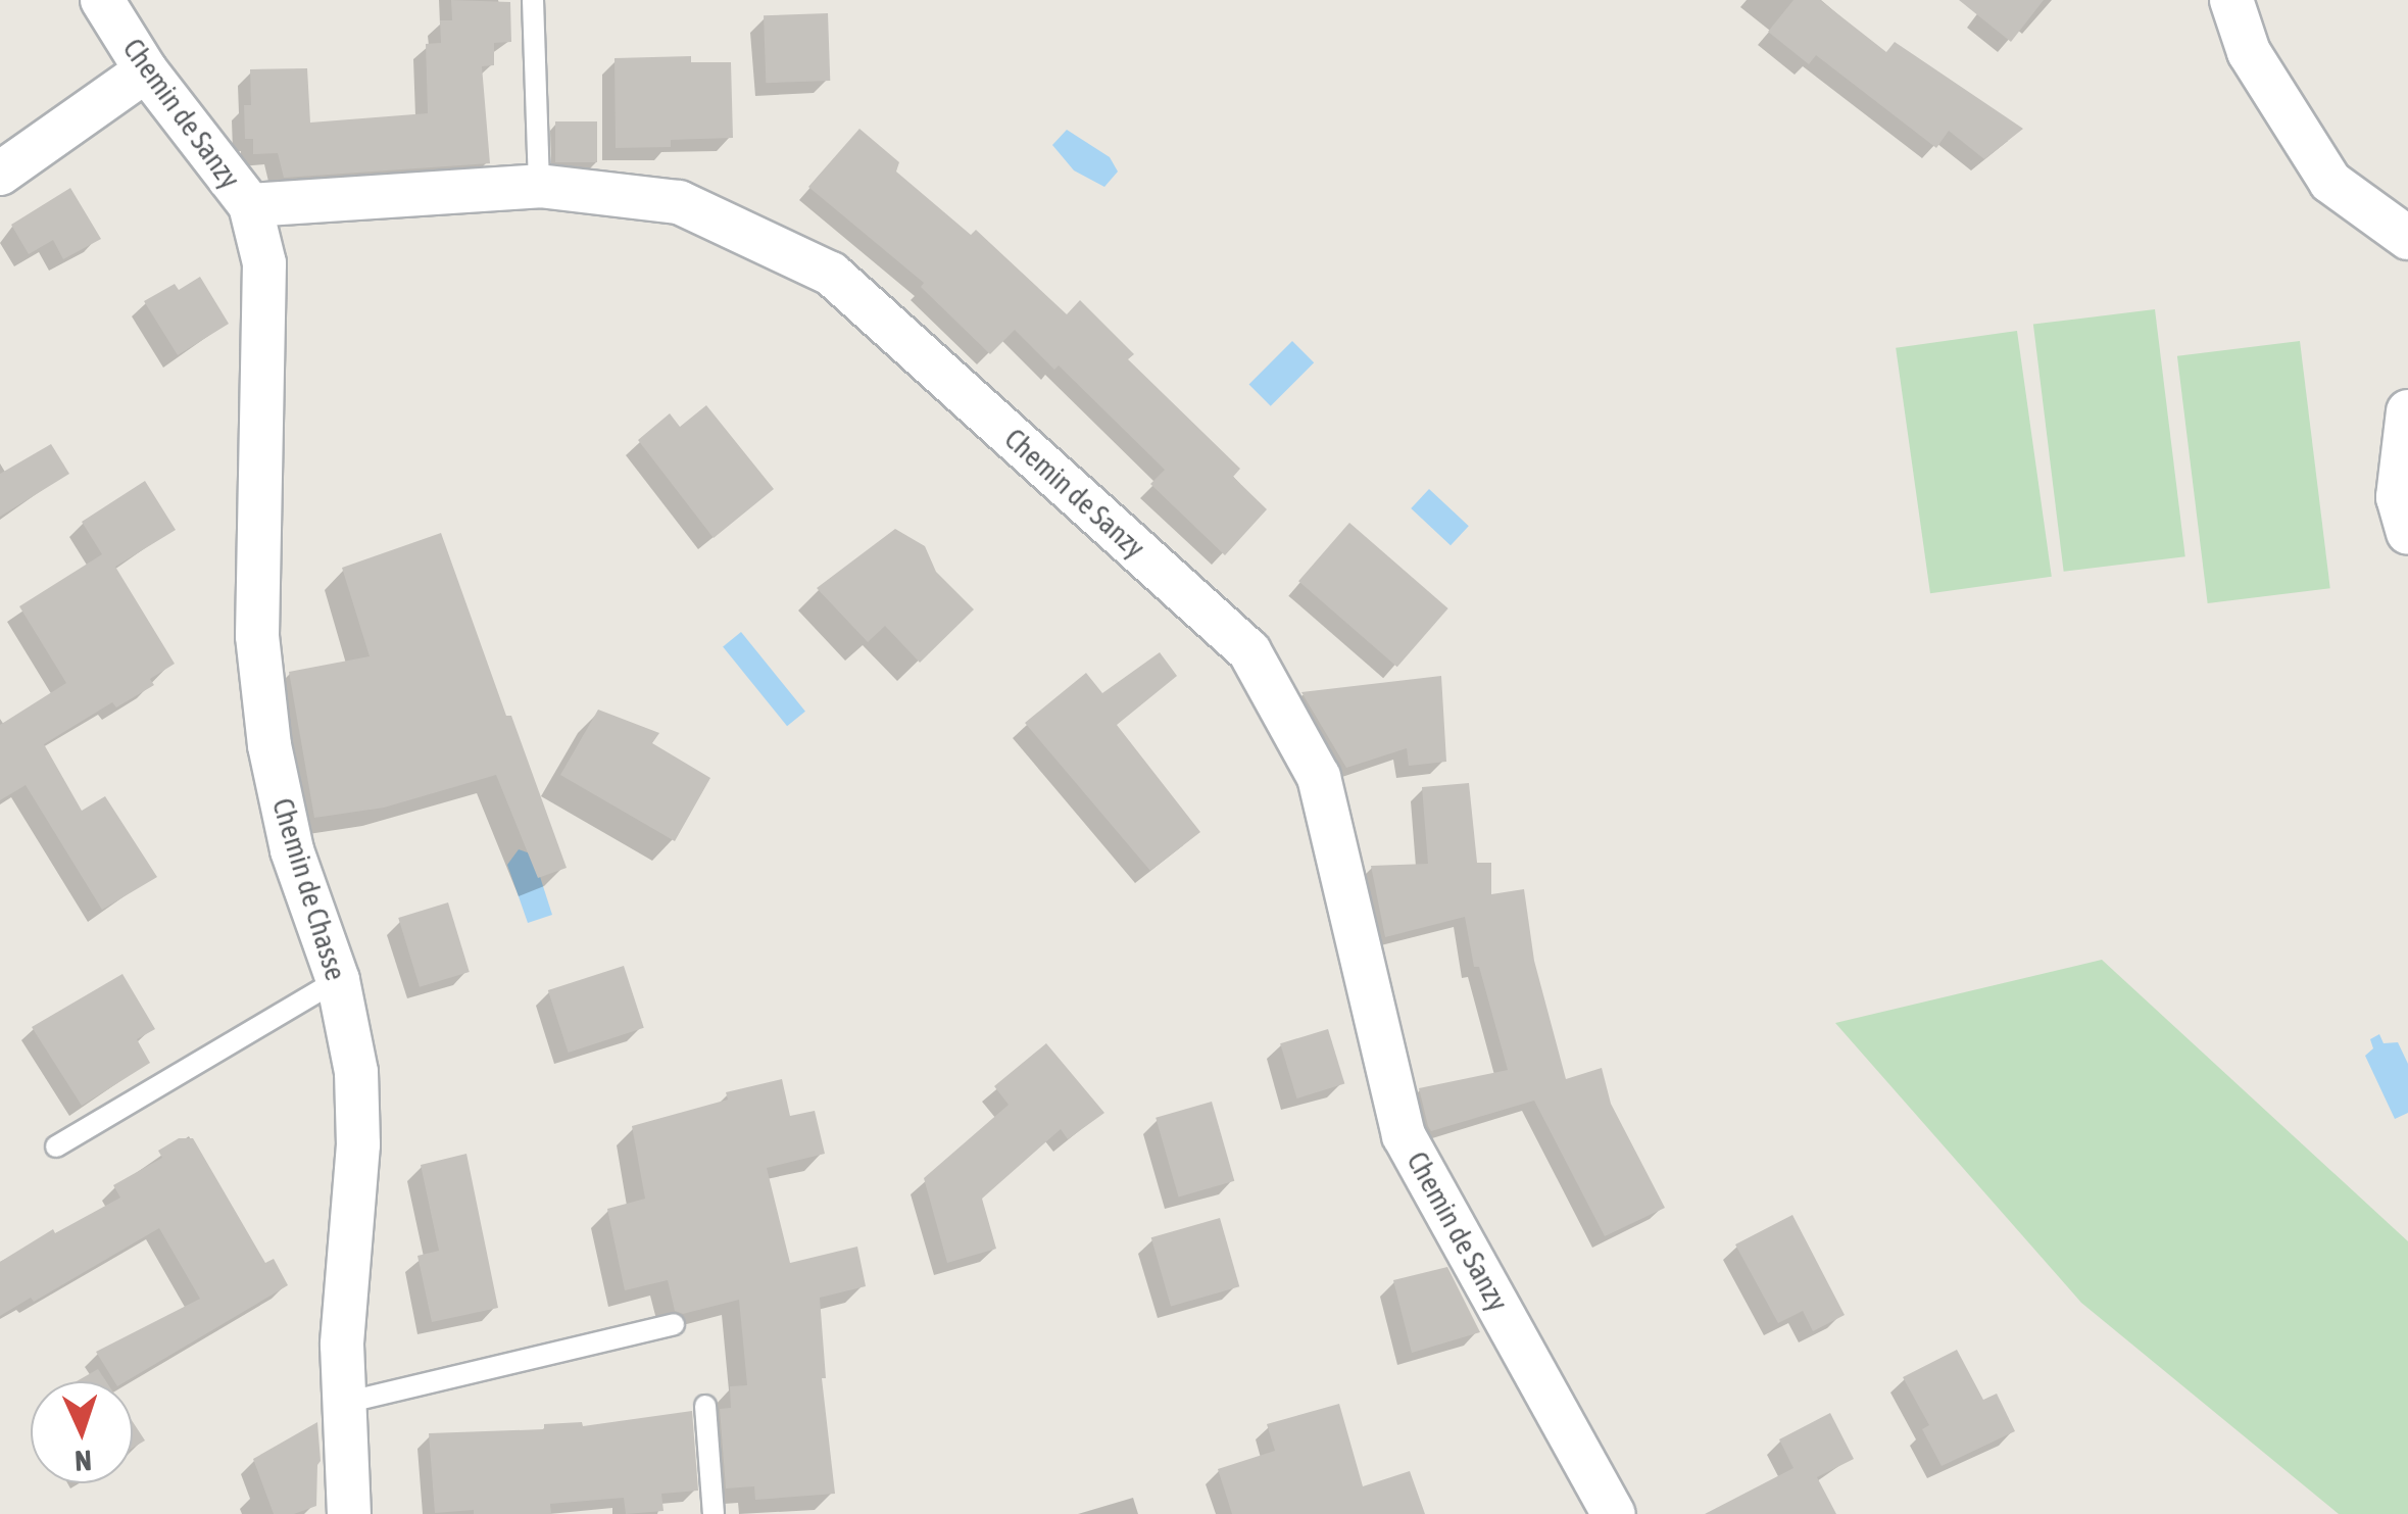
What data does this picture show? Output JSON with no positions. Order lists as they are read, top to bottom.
{
  "streets": {
    "street": ["Chemin de Sanzy", "Chemin de Chasse"]
  },
  "crossings": [
    ["Chemin de Sanzy", "Chemin de Chasse"]
  ],
  "north": "bottom"
}
